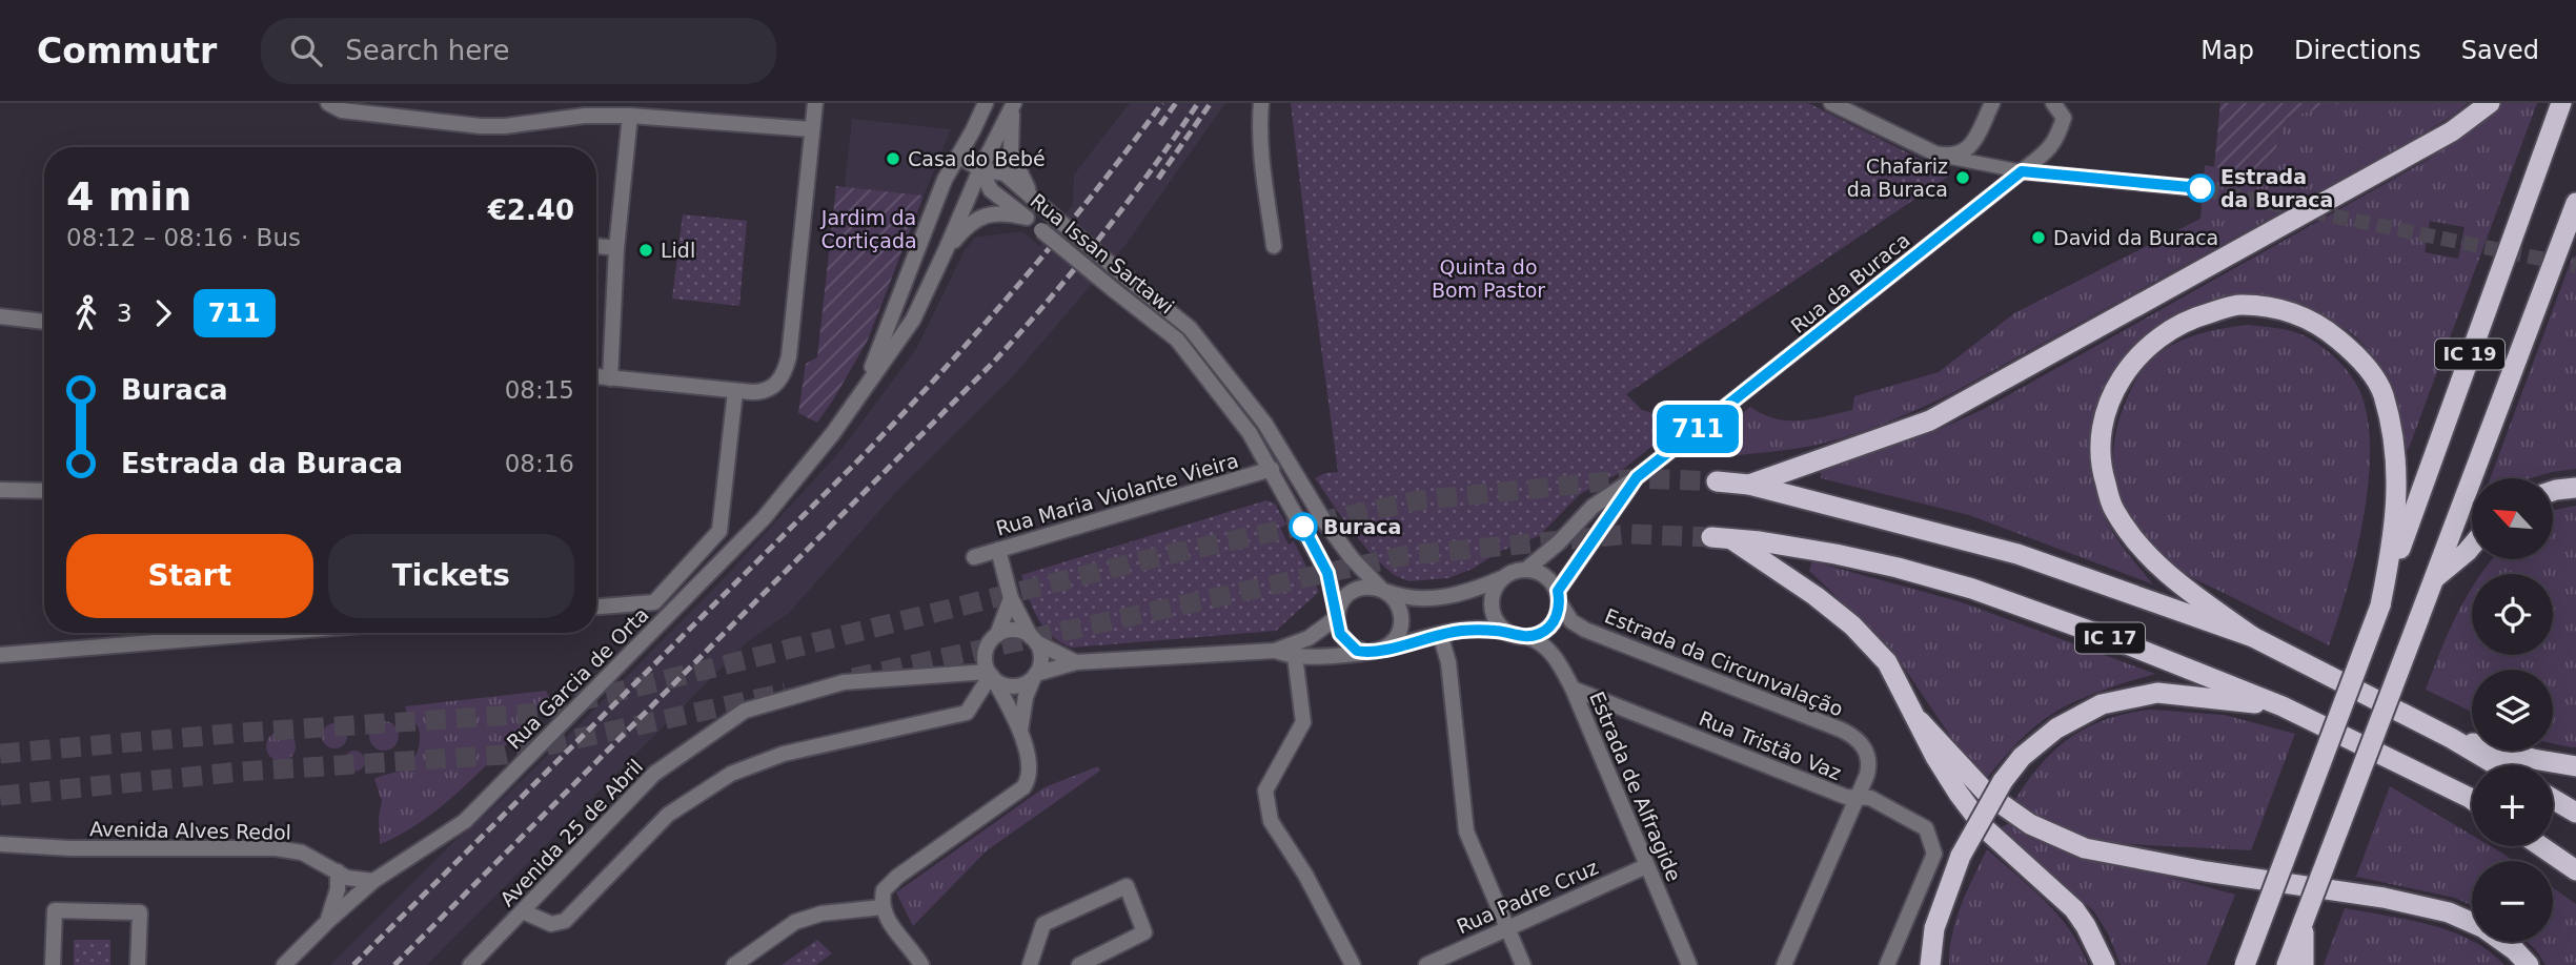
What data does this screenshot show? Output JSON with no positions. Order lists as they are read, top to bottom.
{
  "streets": {
    "highway": ["IC 19", "IC 17"],
    "street": [
      "Rua Issan Sartawi",
      "Rua da Buraca",
      "Rua Maria Violante Vieira",
      "Estrada da Circunvalação",
      "Rua Garcia de Orta",
      "Rua Tristão Vaz",
      "Estrada de Alfragide",
      "Avenida Alves Redol",
      "Avenida 25 de Abril",
      "Rua Padre Cruz"
    ]
  },
  "crossings": [
    ["Rua Issan Sartawi", "Rua Maria Violante Vieira"],
    ["Rua Issan Sartawi", "Rua Garcia de Orta"],
    ["Rua da Buraca", "Estrada da Circunvalação"],
    ["Rua da Buraca", "Estrada de Alfragide"],
    ["Estrada da Circunvalação", "Rua Tristão Vaz"],
    ["Estrada da Circunvalação", "Estrada de Alfragide"],
    ["Rua Garcia de Orta", "Avenida Alves Redol"],
    ["Rua Tristão Vaz", "Estrada de Alfragide"],
    ["Estrada de Alfragide", "Rua Padre Cruz"]
  ],
  "parks": ["Jardim da Cortiçada", "Quinta do Bom Pastor"],
  "places": [
    "Casa do Bebé",
    "Chafariz da Buraca",
    "Estrada da Buraca",
    "David da Buraca",
    "Lidl",
    "Buraca"
  ],
  "lines": ["bus line 711"],
  "north": "top left",
  "page": {
    "header": "Commutr",
    "search": "Search here",
    "nav": ["Map", "Directions", "Saved"],
    "on_map": "711",
    "heading": ["4 min", "08:12 – 08:16 · Bus", "€2.40"],
    "legs": ["3", "711"],
    "list": [
      {
        "name": "Buraca",
        "value": "08:15"
      },
      {
        "name": "Estrada da Buraca",
        "value": "08:16"
      }
    ],
    "map_buttons": ["+", "−"],
    "buttons": ["Start", "Tickets"]
  }
}
